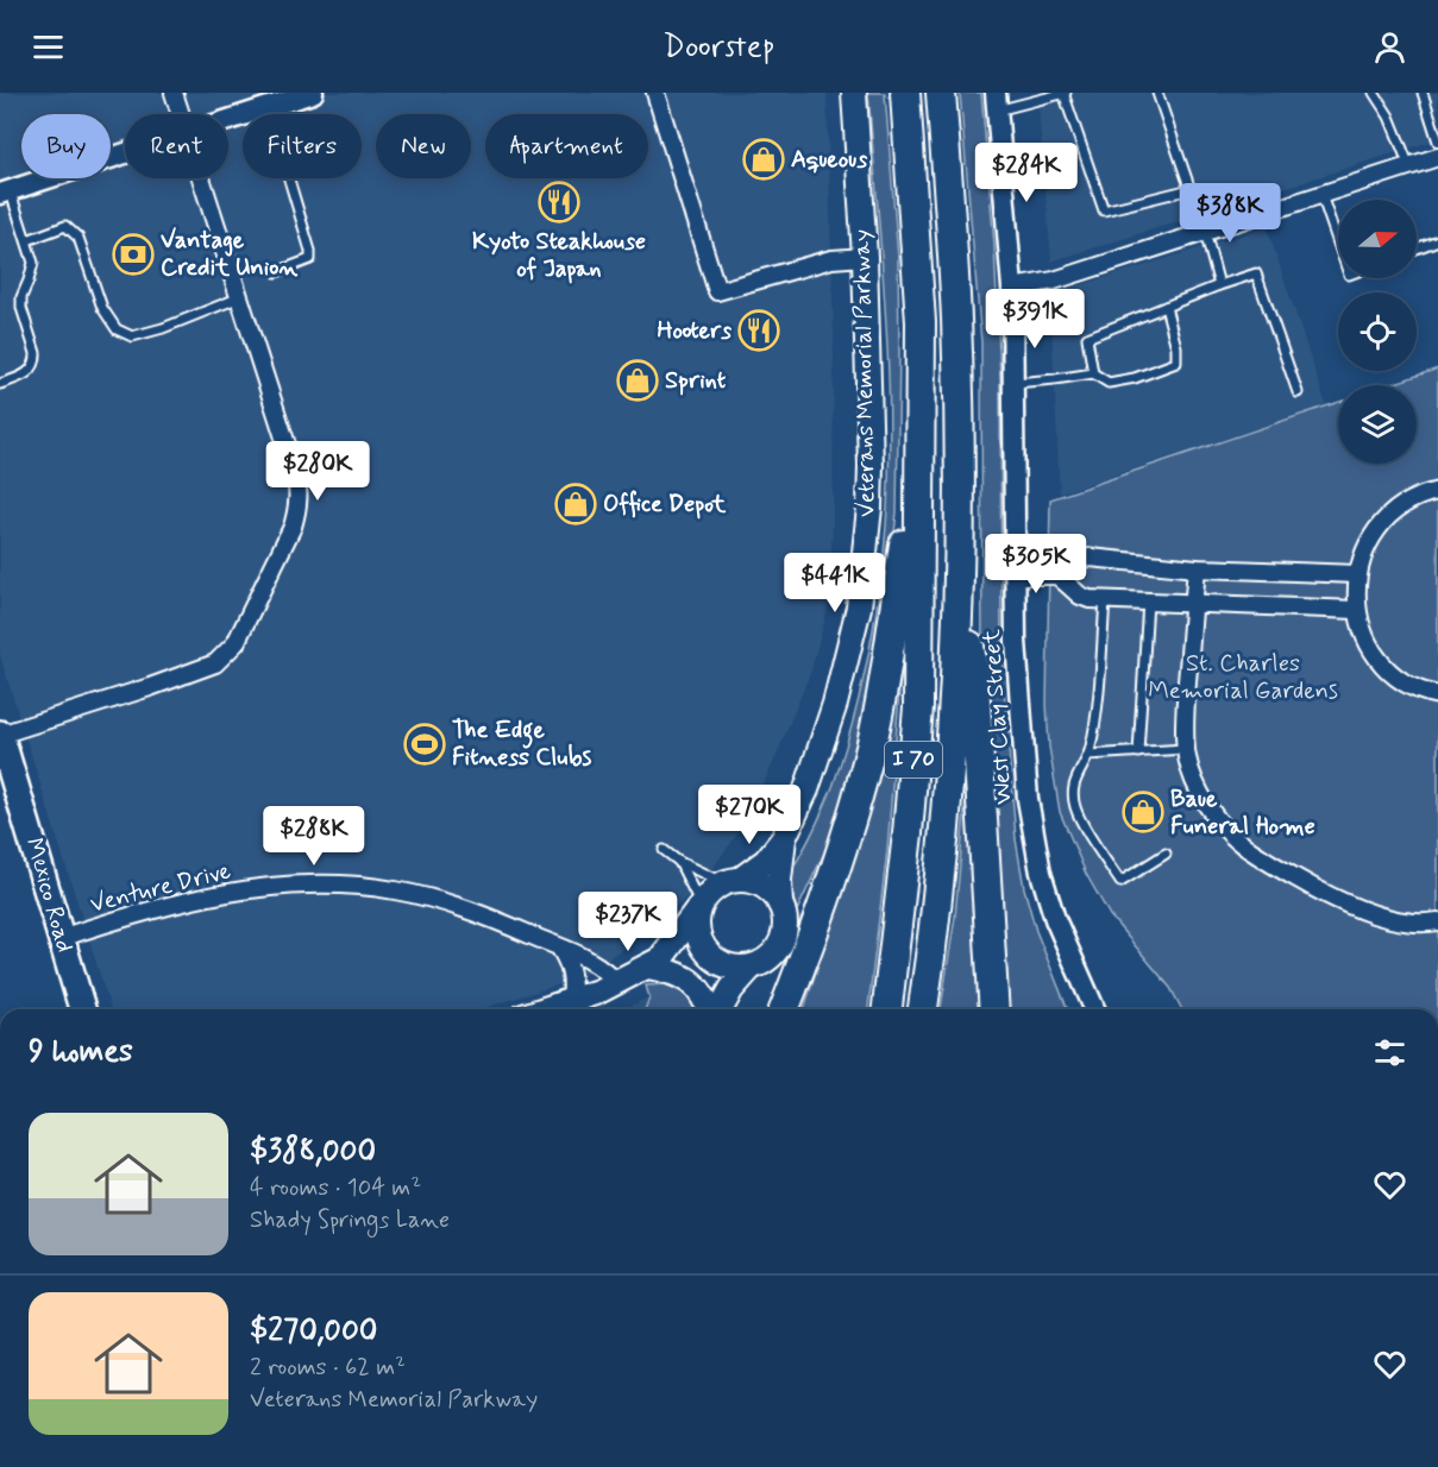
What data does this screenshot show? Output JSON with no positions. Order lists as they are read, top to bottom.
{
  "streets": {
    "highway": ["I 70"],
    "main road": ["Veterans Memorial Parkway", "Mexico Road"],
    "street": ["West Clay Street", "Venture Drive"]
  },
  "crossings": [
    ["Venture Drive", "Mexico Road"]
  ],
  "parks": ["St. Charles Memorial Gardens"],
  "places": {
    "shop": [
      "Aqueous",
      "Sprint",
      "Office Depot",
      "Baue Funeral Home"
    ],
    "restaurant": ["Kyoto Steakhouse of Japan", "Hooters"],
    "bank": ["Vantage Credit Union"],
    "sports": ["The Edge Fitness Clubs"]
  },
  "north": "right",
  "page": {
    "header": "Doorstep",
    "chip": [
      "Buy",
      "Rent",
      "Filters",
      "New",
      "Apartment"
    ],
    "price": [
      "$284K",
      "$388K",
      "$391K",
      "$280K",
      "$305K",
      "$441K",
      "$270K",
      "$288K",
      "$237K"
    ],
    "heading": "9 homes",
    "list": [
      {
        "name": "$388,000",
        "note": "4 rooms · 104 m² · Shady Springs Lane"
      },
      {
        "name": "$270,000",
        "note": "2 rooms · 62 m² · Veterans Memorial Parkway"
      }
    ]
  }
}
